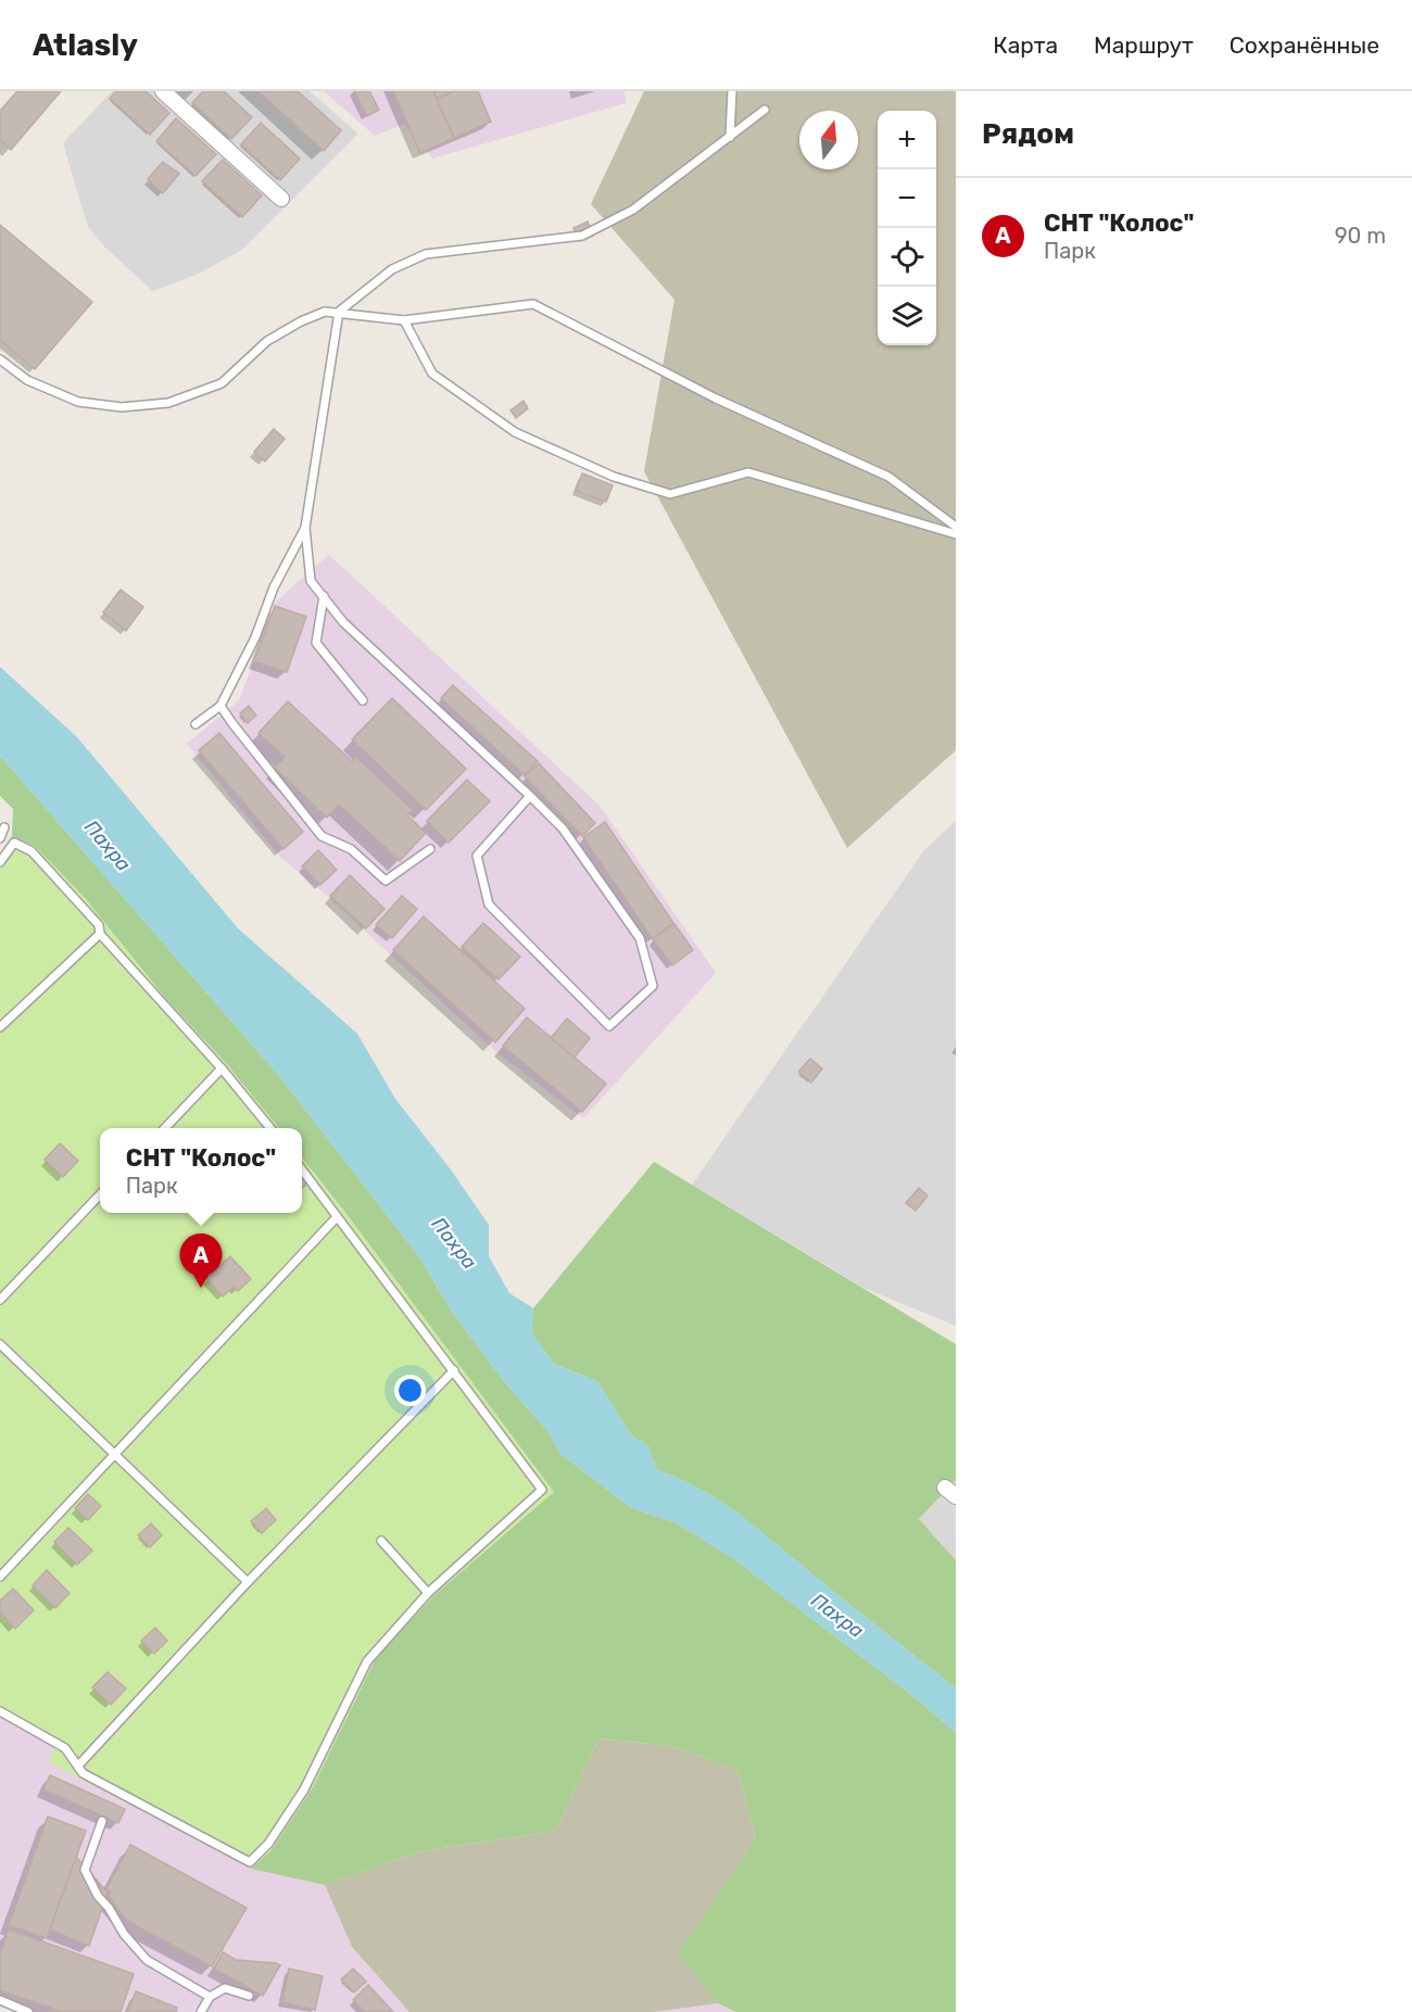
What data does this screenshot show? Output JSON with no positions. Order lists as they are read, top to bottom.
{
  "water": ["Пахра"],
  "north": "top",
  "page": {
    "header": "Atlasly",
    "nav": ["Карта", "Маршрут", "Сохранённые"],
    "heading": "Рядом",
    "map_buttons": ["+", "−"],
    "list": [
      {
        "mark": "A",
        "name": "СНТ \"Колос\"",
        "note": "Парк",
        "value": "90 m"
      }
    ],
    "popup": ["СНТ \"Колос\"", "Парк"],
    "pins": "A"
  }
}
